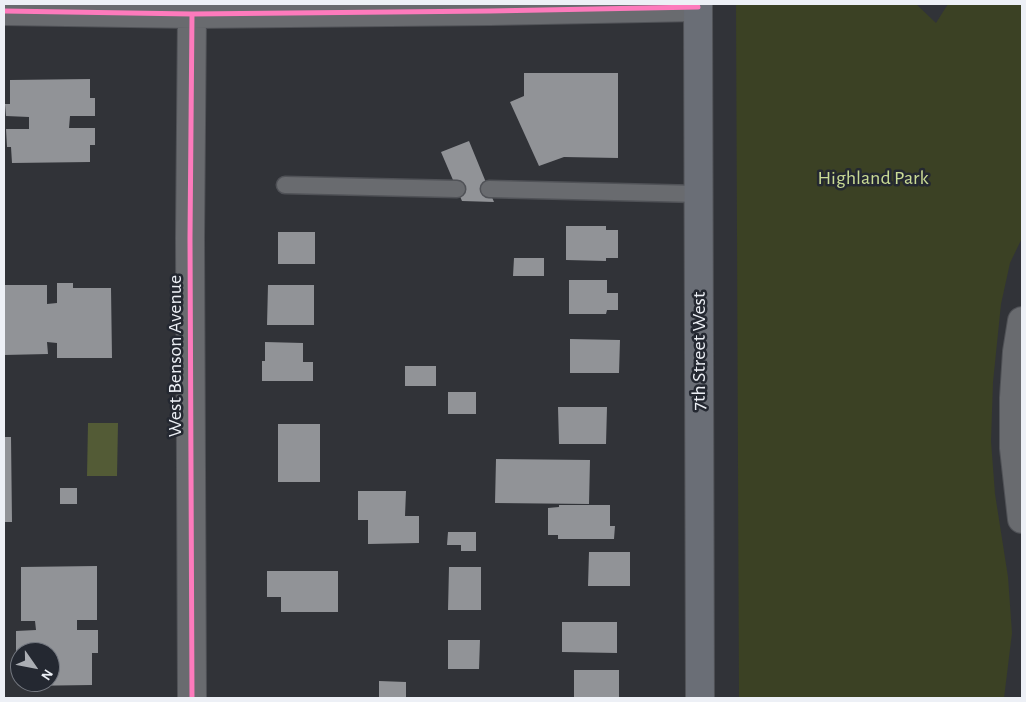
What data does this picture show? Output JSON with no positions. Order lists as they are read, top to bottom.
{
  "streets": {
    "main road": ["7th Street West"],
    "street": ["West Benson Avenue"]
  },
  "parks": ["Highland Park"],
  "north": "bottom right"
}
